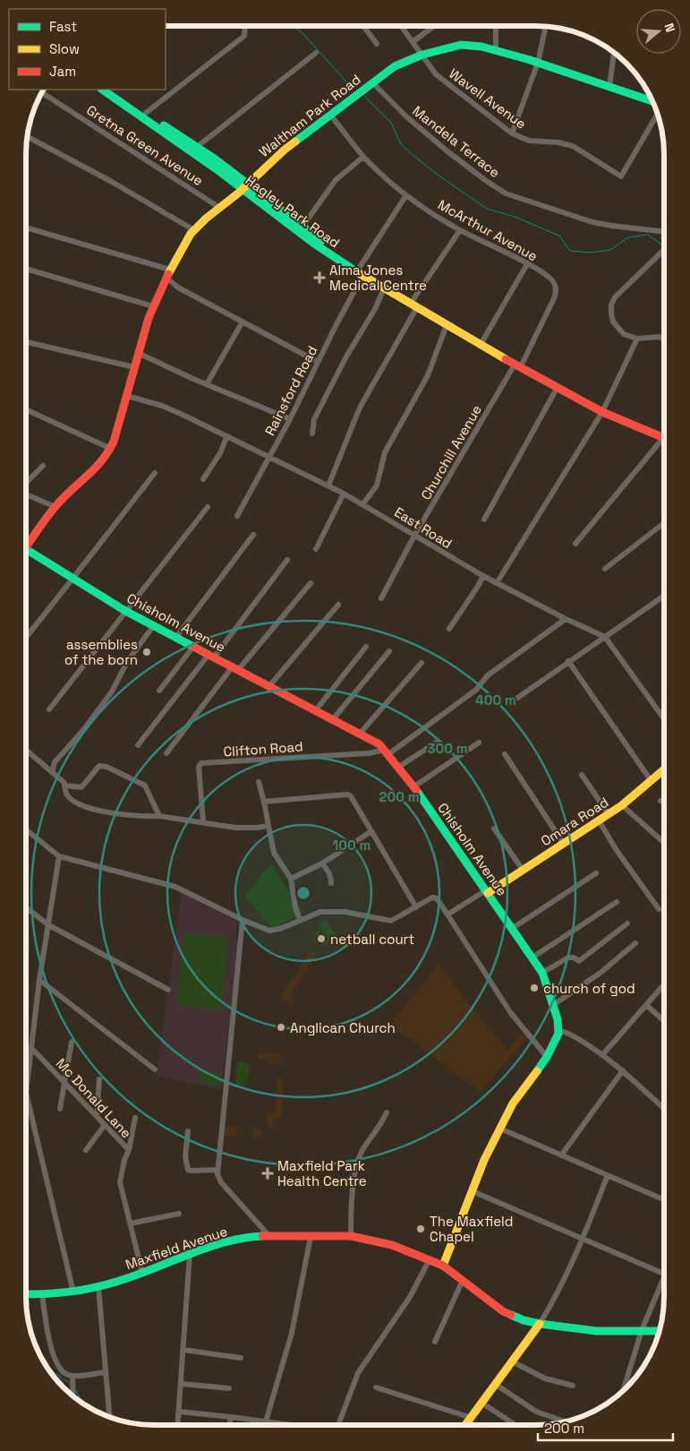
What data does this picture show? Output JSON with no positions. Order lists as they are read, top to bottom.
{
  "streets": {
    "main road": [
      "Waltham Park Road",
      "Hagley Park Road",
      "Chisholm Avenue",
      "Omara Road",
      "Maxfield Avenue"
    ],
    "street": [
      "Wavell Avenue",
      "Mandela Terrace",
      "Gretna Green Avenue",
      "McArthur Avenue",
      "Rainsford Road",
      "Churchill Avenue",
      "East Road",
      "Clifton Road",
      "Mc Donald Lane"
    ]
  },
  "crossings": [
    ["Wavell Avenue", "Waltham Park Road"],
    ["Waltham Park Road", "Mandela Terrace"],
    ["Waltham Park Road", "Gretna Green Avenue"],
    ["Waltham Park Road", "Hagley Park Road"],
    ["Waltham Park Road", "McArthur Avenue"],
    ["Waltham Park Road", "East Road"],
    ["Hagley Park Road", "McArthur Avenue"],
    ["Hagley Park Road", "Rainsford Road"],
    ["Hagley Park Road", "Churchill Avenue"],
    ["McArthur Avenue", "Churchill Avenue"],
    ["Rainsford Road", "East Road"],
    ["Churchill Avenue", "East Road"],
    ["Chisholm Avenue", "Clifton Road"],
    ["Chisholm Avenue", "Omara Road"],
    ["Mc Donald Lane", "Maxfield Avenue"]
  ],
  "places": {
    "health": ["Alma Jones Medical Centre", "Maxfield Park Health Centre"],
    "other": [
      "assemblies of the born",
      "netball court",
      "church of god",
      "Anglican Church",
      "The Maxfield Chapel"
    ]
  },
  "legend": ["Fast", "Slow", "Jam"],
  "scale_bar": "200 m",
  "north": "right",
  "rings": [
    "400 m",
    "300 m",
    "200 m",
    "100 m"
  ]
}
